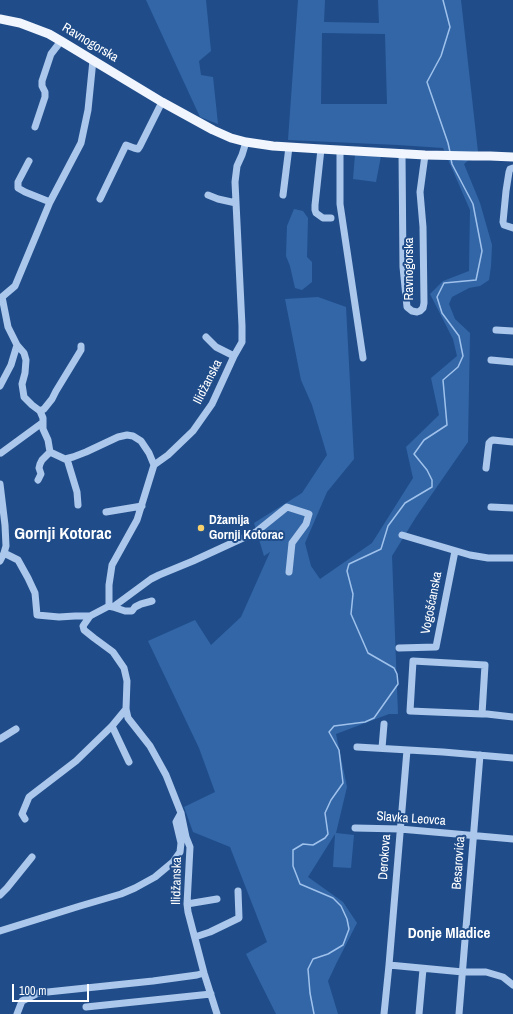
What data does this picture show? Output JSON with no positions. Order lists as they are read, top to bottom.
{
  "streets": {
    "main road": ["Ravnogorska"],
    "street": [
      "Ilidžanska",
      "Vogošćanska",
      "Slavka Leovca",
      "Derokova",
      "Besarovića"
    ]
  },
  "crossings": [
    ["Ravnogorska", "Ilidžanska"],
    ["Slavka Leovca", "Derokova"],
    ["Slavka Leovca", "Besarovića"]
  ],
  "districts": ["Gornji Kotorac", "Donje Mladice"],
  "places": ["Džamija Gornji Kotorac"],
  "scale_bar": "100 m"
}
